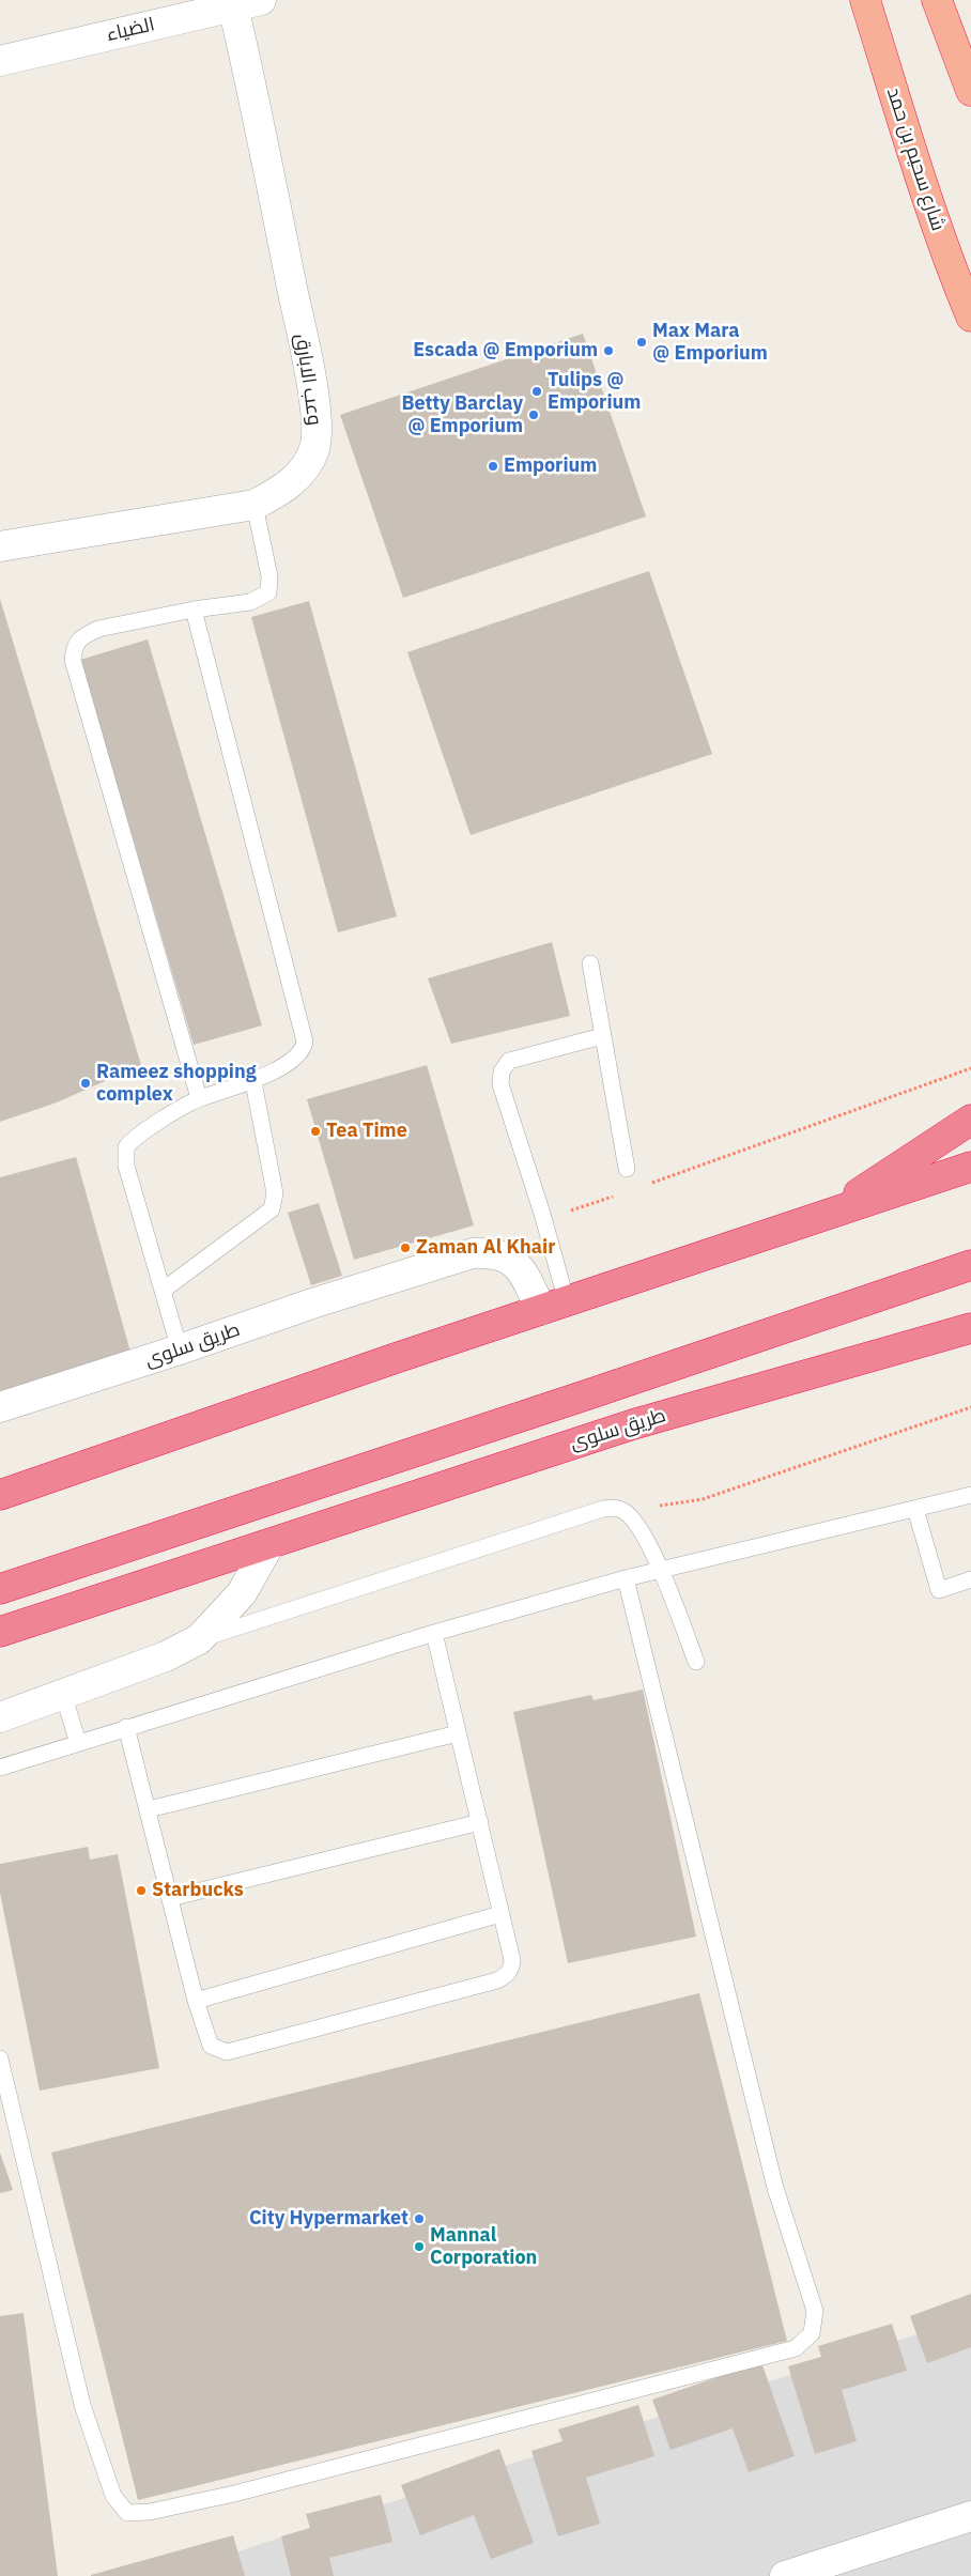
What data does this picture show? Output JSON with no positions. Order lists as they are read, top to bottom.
{
  "streets": {
    "highway": ["شارع سحيم بن حمد", "طريق سلوى"],
    "street": ["الضياء", "وعب الابارق"]
  },
  "crossings": [
    ["الضياء", "وعب الابارق"]
  ],
  "places": [
    "Max Mara @ Emporium",
    "Escada @ Emporium",
    "Tulips @ Emporium",
    "Betty Barclay @ Emporium",
    "Emporium",
    "Rameez shopping complex",
    "Tea Time",
    "Zaman Al Khair",
    "Starbucks",
    "City Hypermarket",
    "Mannal Corporation"
  ]
}
